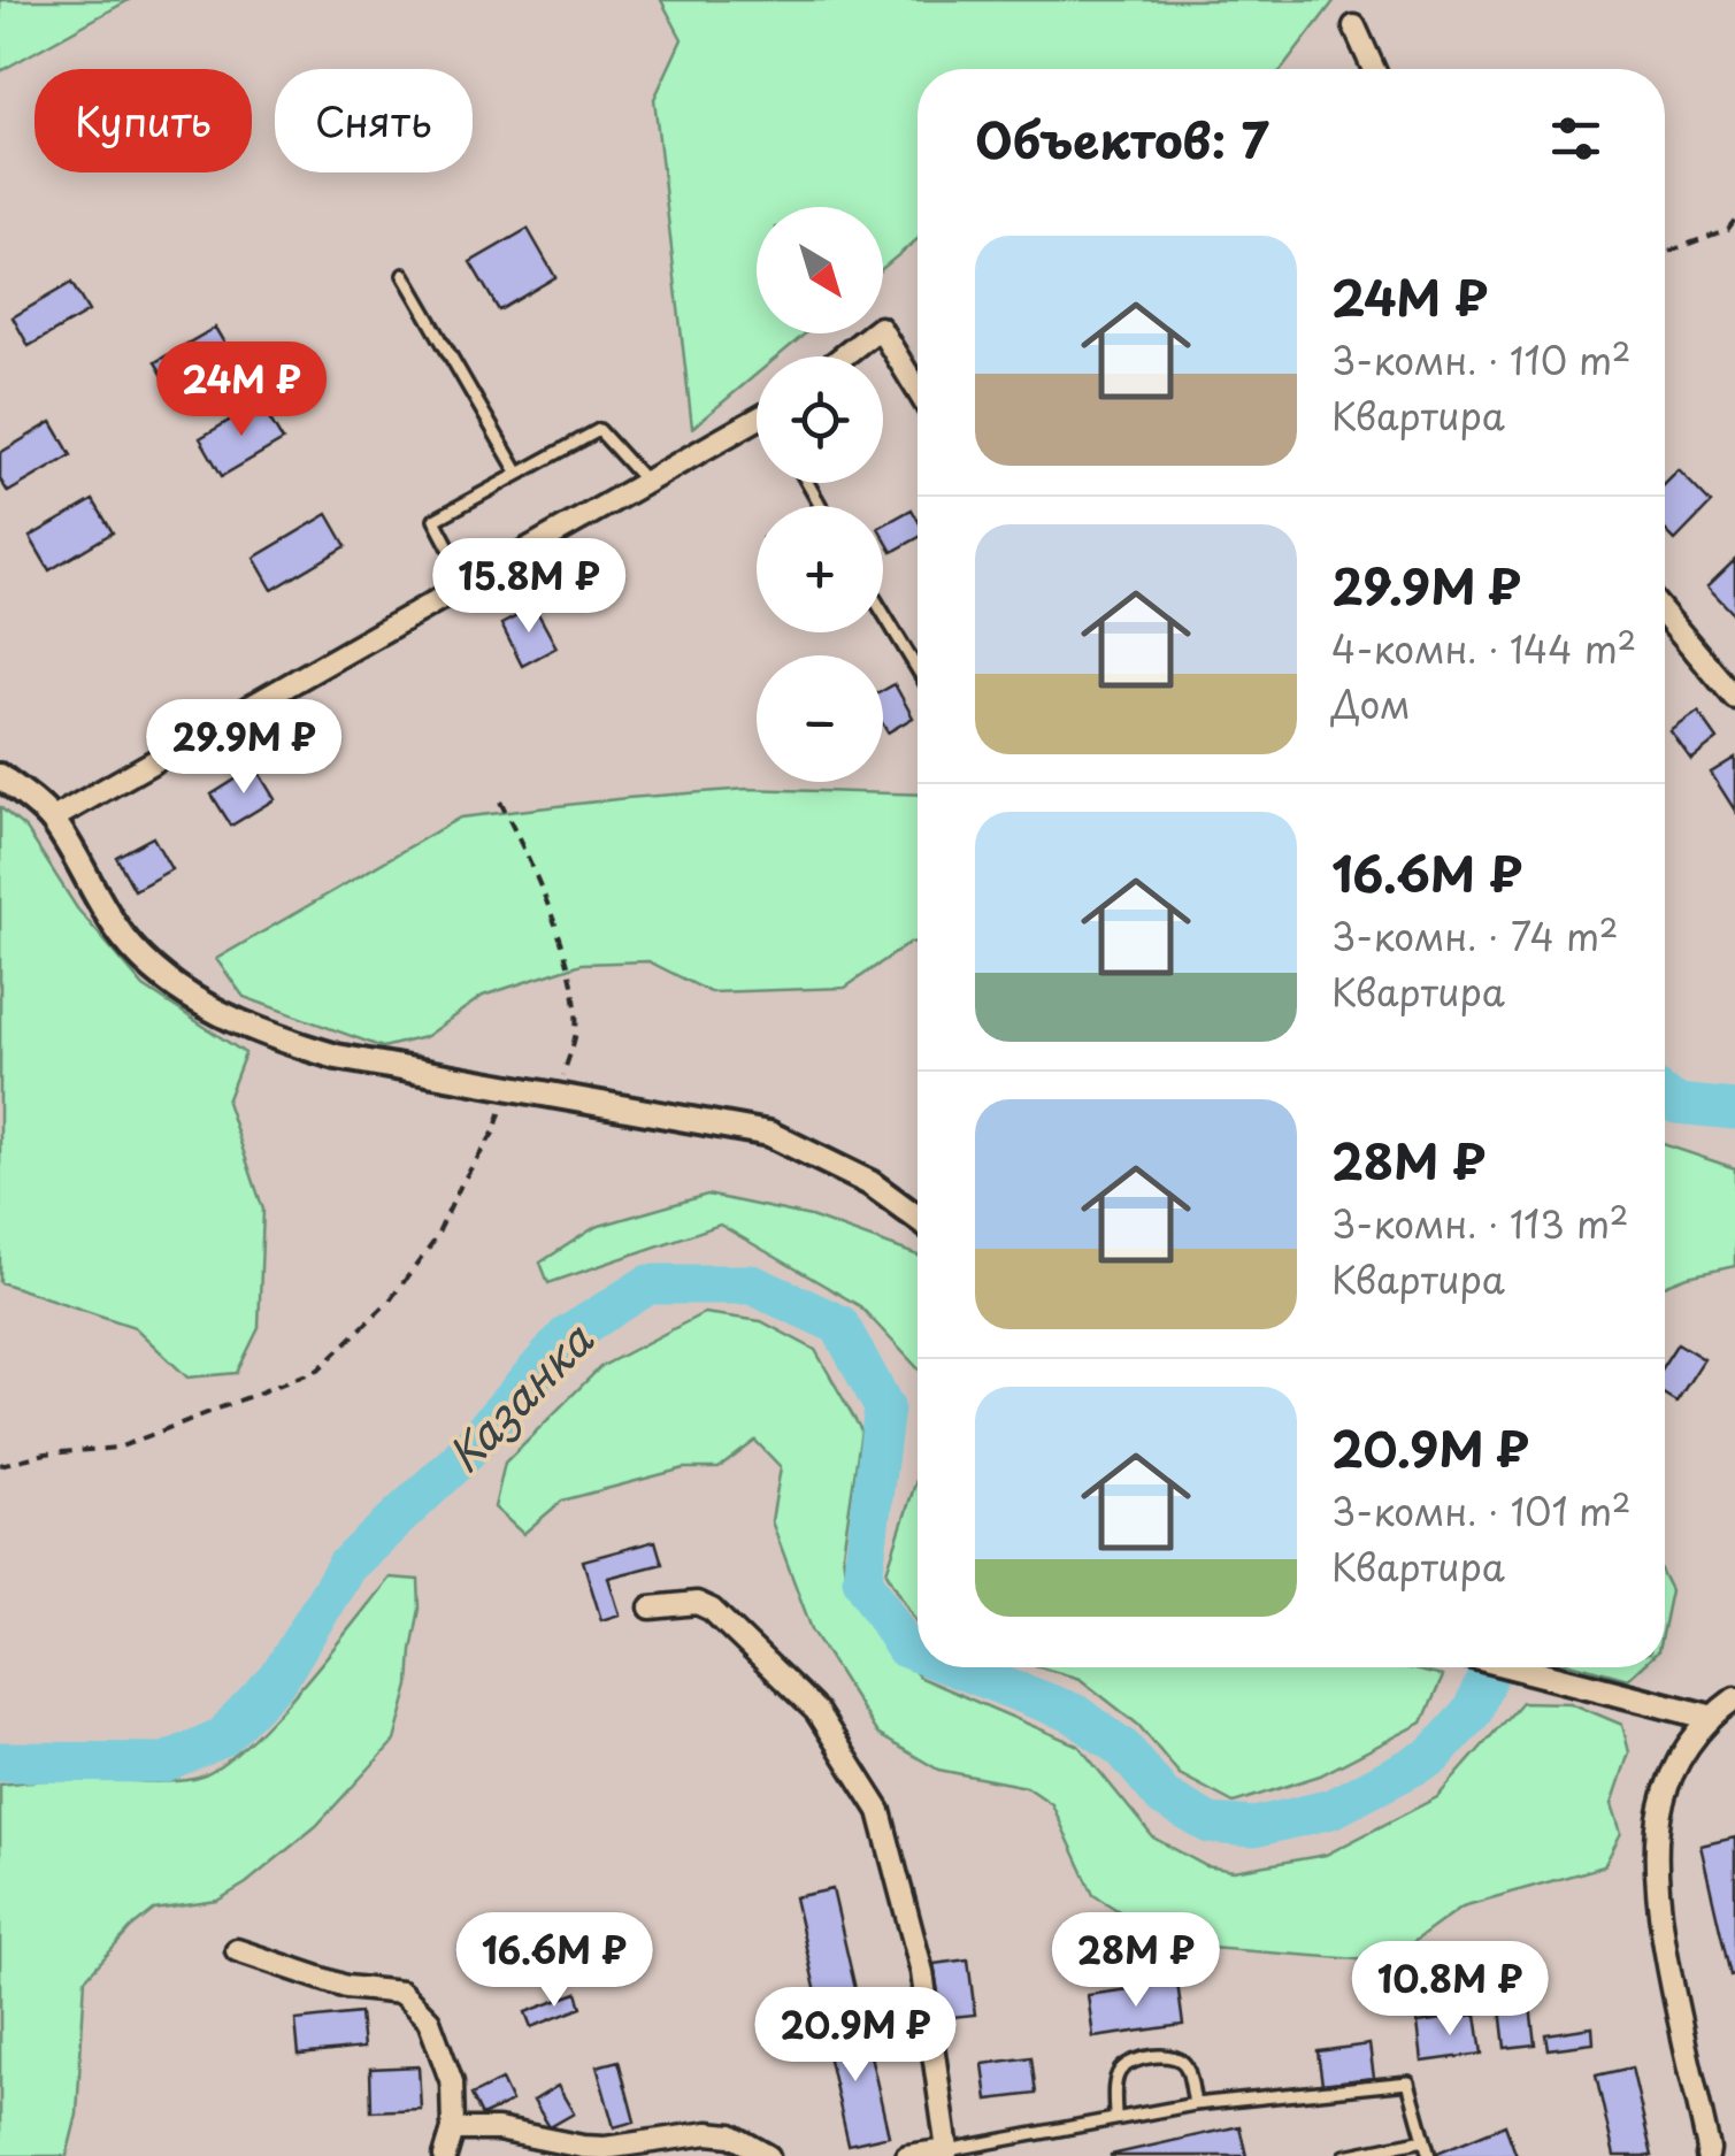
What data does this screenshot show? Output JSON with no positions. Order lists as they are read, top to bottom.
{
  "water": ["Казанка"],
  "north": "bottom right",
  "page": {
    "chip": ["Купить", "Снять"],
    "heading": "Объектов: 7",
    "map_buttons": ["+", "−"],
    "list": [
      {
        "name": "24M ₽",
        "note": "3-комн. · 110 m² · Квартира"
      },
      {
        "name": "29.9M ₽",
        "note": "4-комн. · 144 m² · Дом"
      },
      {
        "name": "16.6M ₽",
        "note": "3-комн. · 74 m² · Квартира"
      },
      {
        "name": "28M ₽",
        "note": "3-комн. · 113 m² · Квартира"
      },
      {
        "name": "20.9M ₽",
        "note": "3-комн. · 101 m² · Квартира"
      }
    ],
    "price": [
      "24M ₽",
      "15.8M ₽",
      "29.9M ₽",
      "16.6M ₽",
      "28M ₽",
      "10.8M ₽",
      "20.9M ₽"
    ]
  }
}
